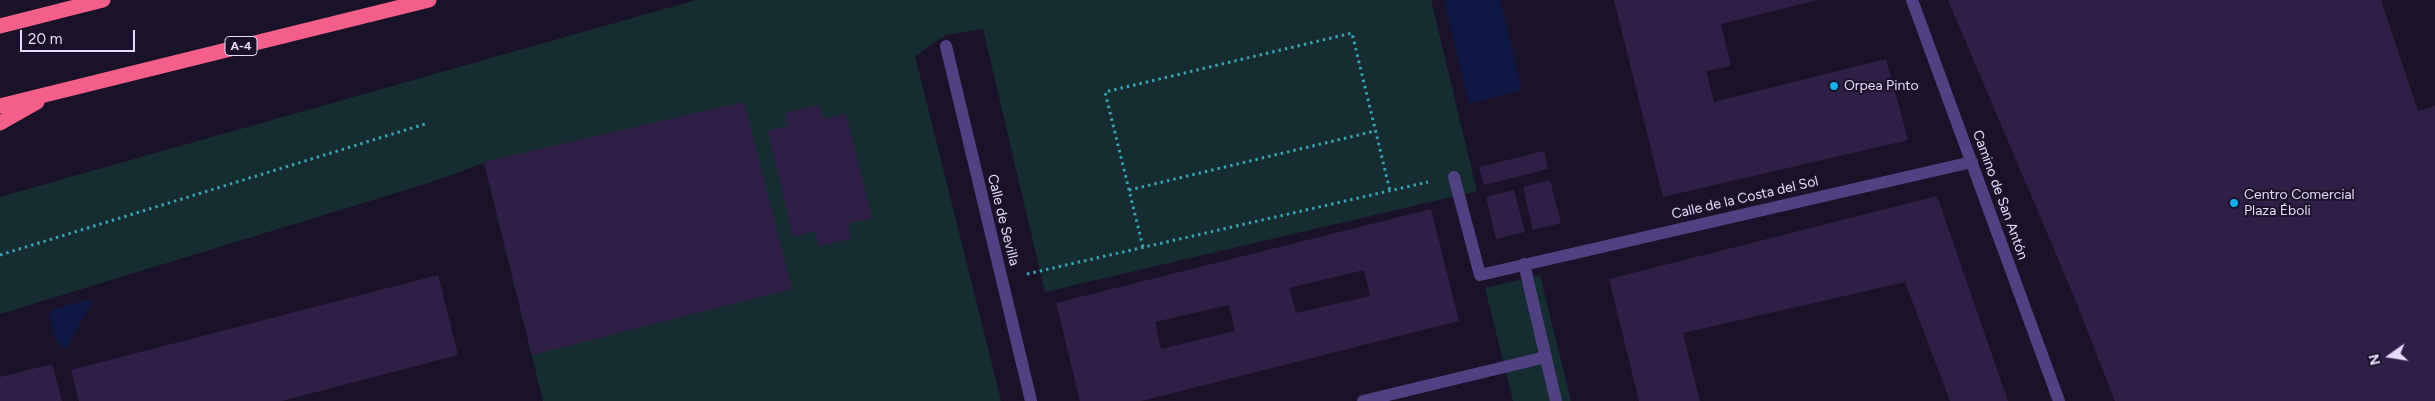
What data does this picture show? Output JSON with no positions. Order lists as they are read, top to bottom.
{
  "streets": {
    "highway": ["A-4"],
    "street": ["Camino de San Antón", "Calle de la Costa del Sol", "Calle de Sevilla"]
  },
  "crossings": [
    ["Camino de San Antón", "Calle de la Costa del Sol"]
  ],
  "places": ["Orpea Pinto", "Centro Comercial Plaza Éboli"],
  "scale_bar": "20 m",
  "north": "left"
}
